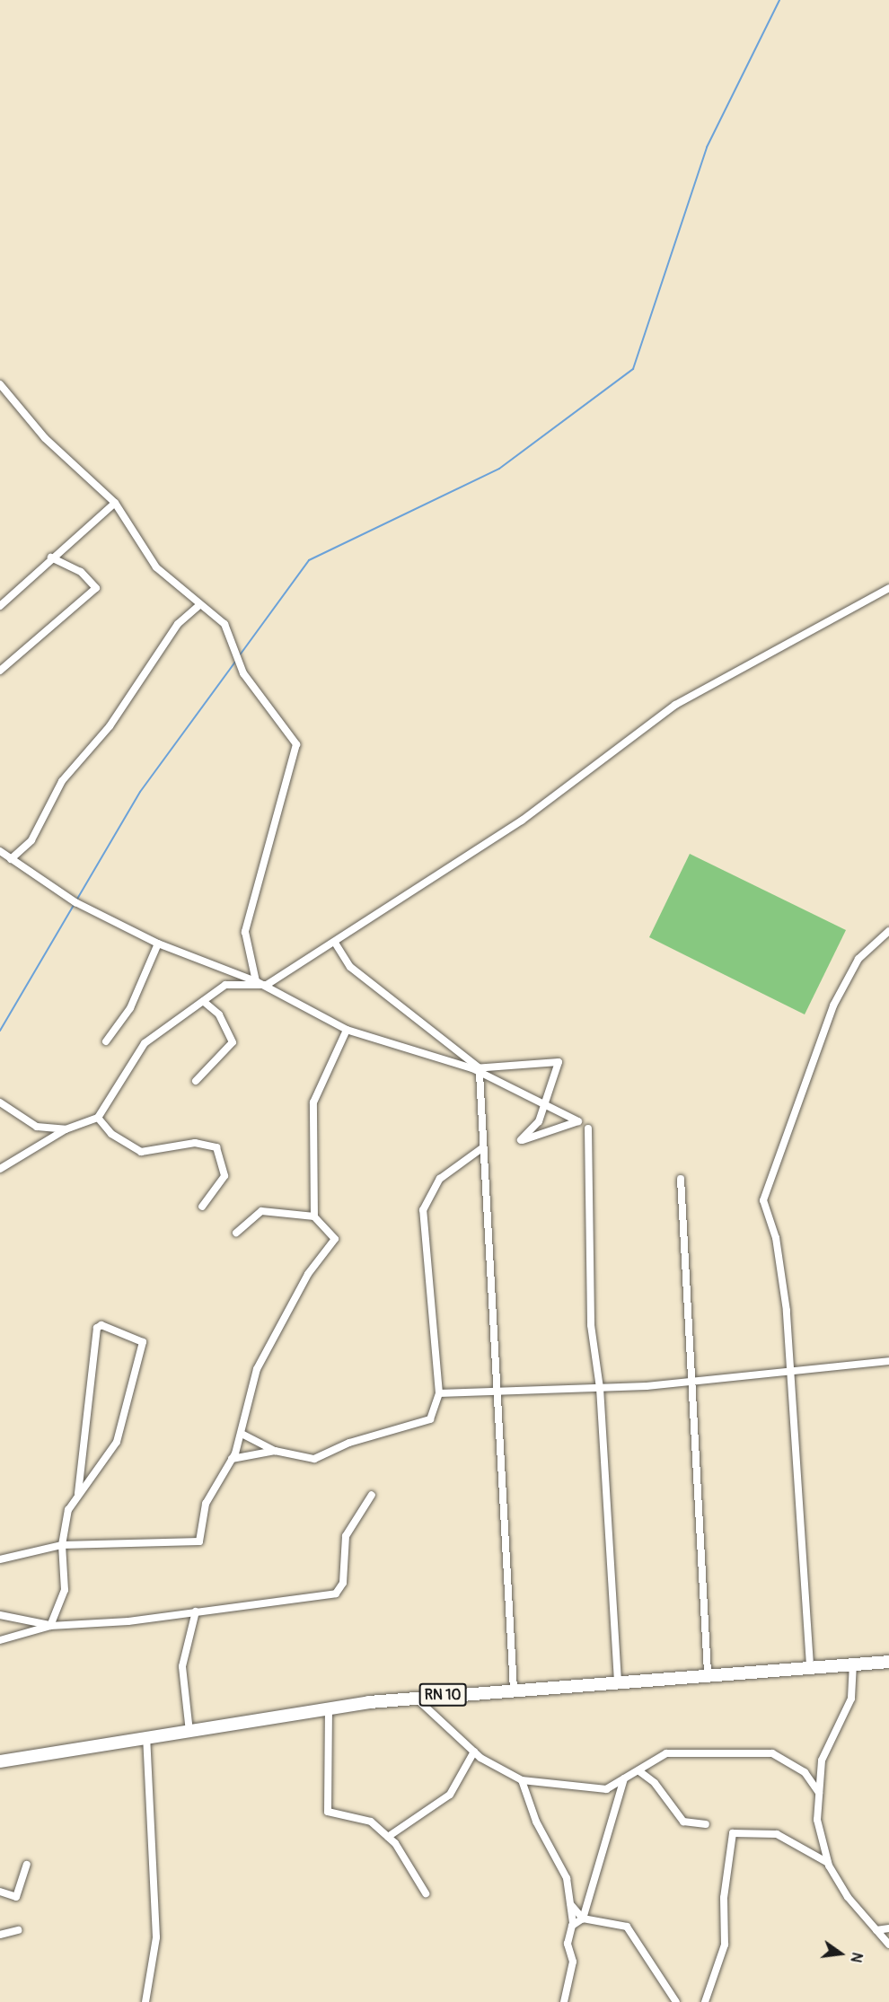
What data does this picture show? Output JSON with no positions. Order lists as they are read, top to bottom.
{
  "streets": {
    "main road": ["RN 10"]
  },
  "north": "right"
}
